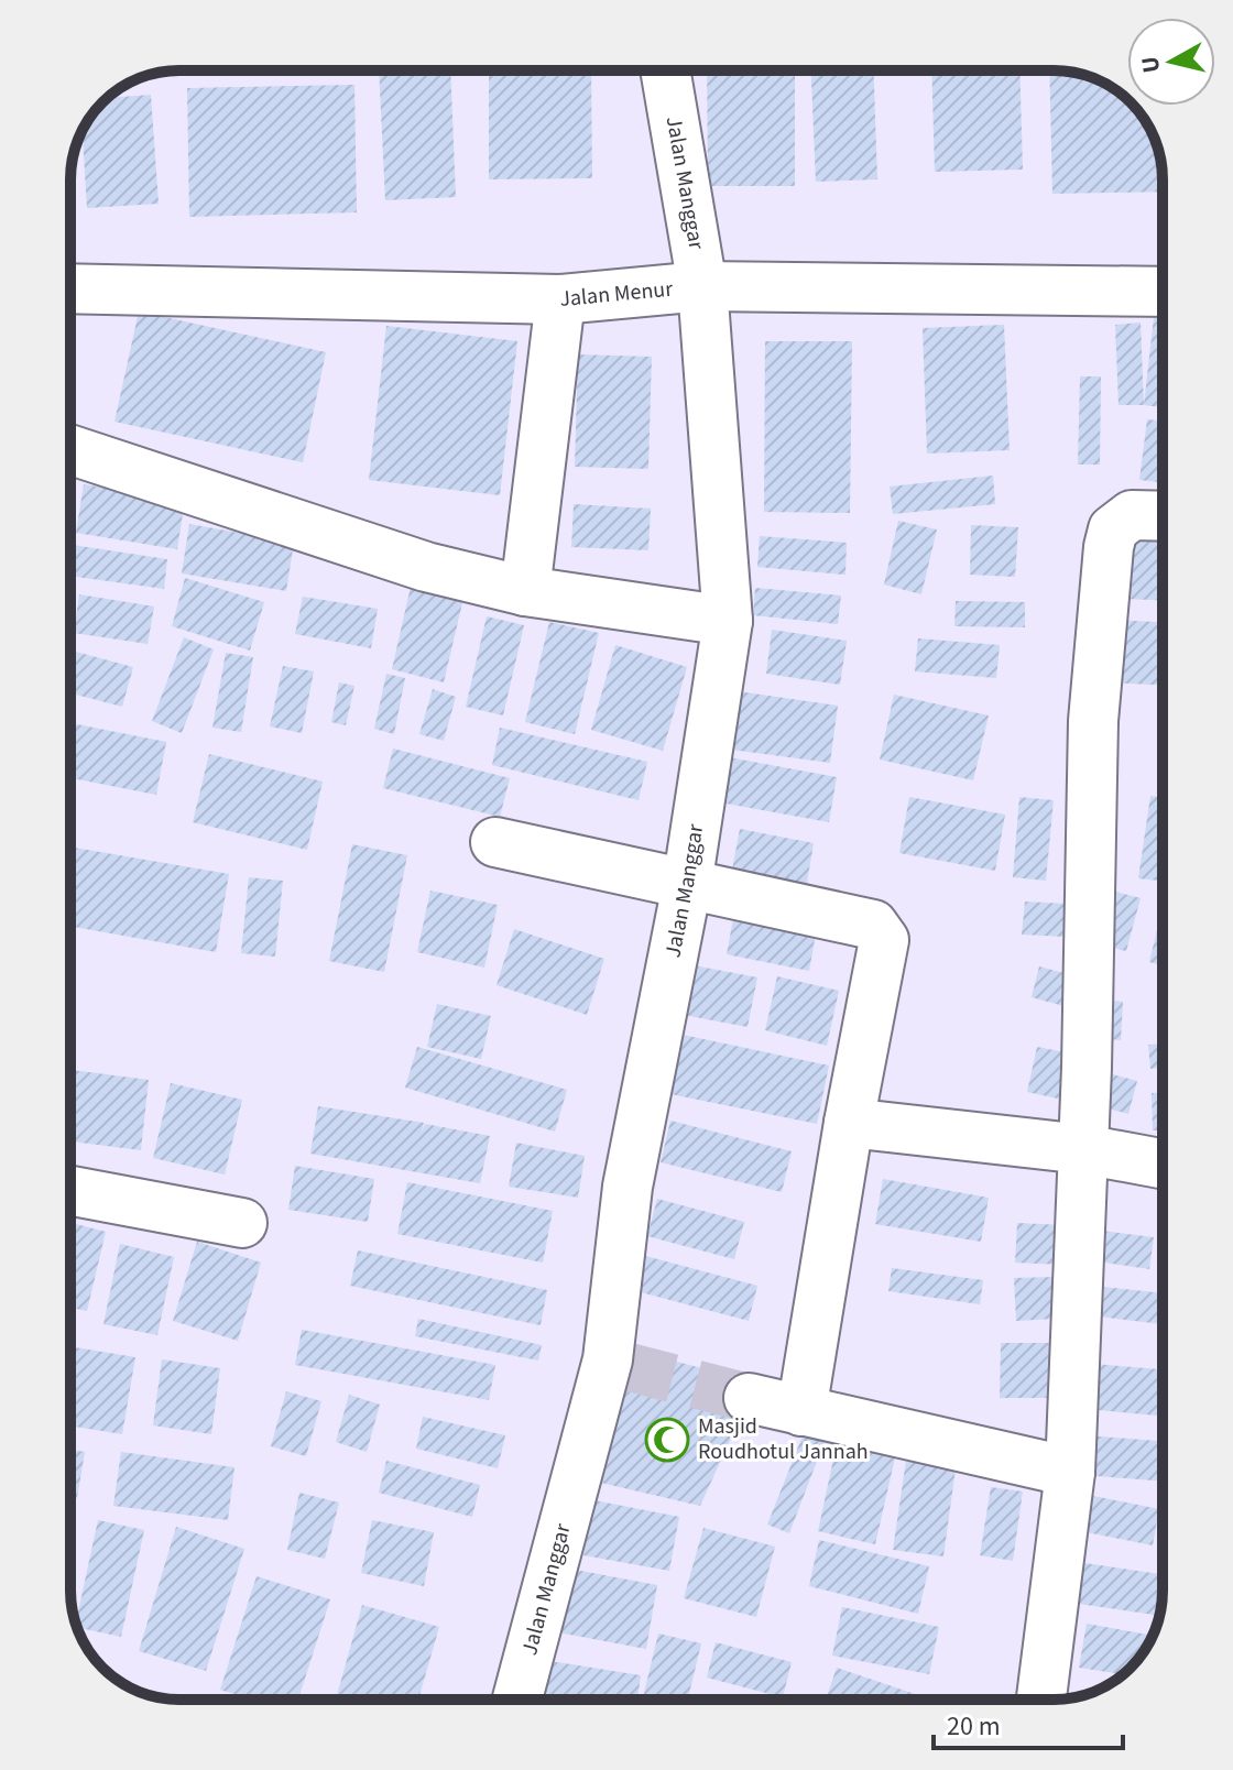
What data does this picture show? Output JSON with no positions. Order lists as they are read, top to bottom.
{
  "streets": {
    "street": ["Jalan Manggar", "Jalan Menur"]
  },
  "crossings": [
    ["Jalan Manggar", "Jalan Menur"]
  ],
  "places": {
    "mosque": ["Masjid Roudhotul Jannah"]
  },
  "scale_bar": "20 m",
  "north": "left"
}
